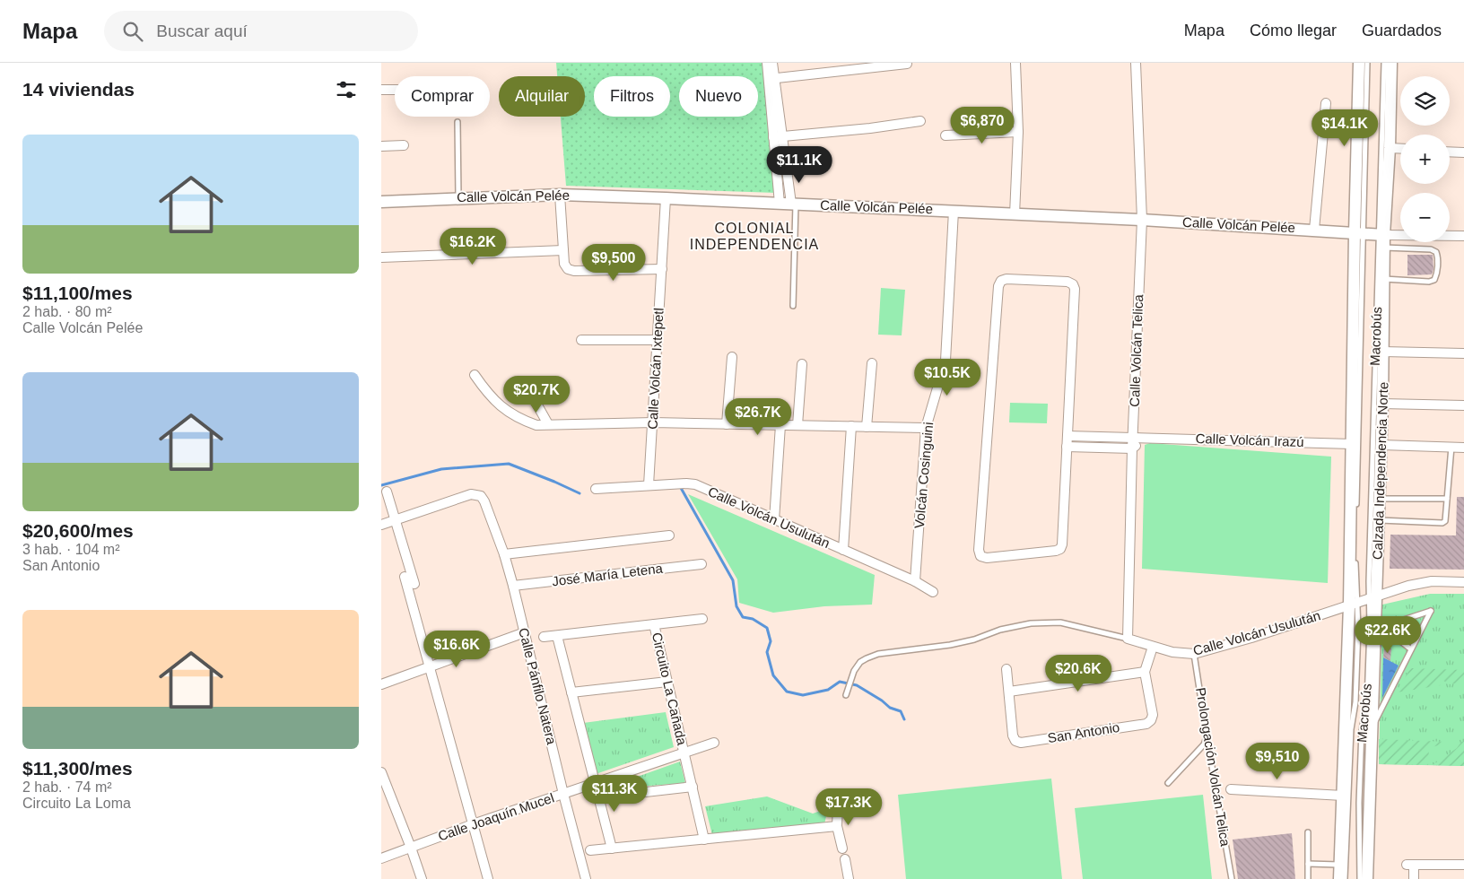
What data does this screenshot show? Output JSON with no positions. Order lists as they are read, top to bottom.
{
  "streets": {
    "street": [
      "Calle Volcán Pelée",
      "Calle Volcán Telica",
      "Calle Volcán Ixtepetl",
      "Calle Volcán Irazú",
      "Calzada Independencia Norte",
      "Volcán Cosinguini",
      "Calle Volcán Usulután",
      "José María Letena",
      "Calle Pánfilo Natera",
      "Circuito La Cañada",
      "San Antonio",
      "Calle Joaquín Mucel"
    ],
    "lane": ["Macrobús", "Prolongación Volcán Telica"]
  },
  "crossings": [
    ["Calle Volcán Pelée", "Macrobús"],
    ["Calle Volcán Pelée", "Calle Volcán Telica"],
    ["Calle Volcán Pelée", "Calle Volcán Ixtepetl"],
    ["Calle Volcán Pelée", "Calzada Independencia Norte"],
    ["Calle Volcán Pelée", "Volcán Cosinguini"],
    ["Macrobús", "Calzada Independencia Norte"],
    ["Macrobús", "Calle Volcán Usulután"],
    ["Calle Volcán Telica", "Calle Volcán Irazú"],
    ["Calle Volcán Telica", "Calle Volcán Usulután"],
    ["Calle Volcán Ixtepetl", "Calle Volcán Usulután"],
    ["Calle Volcán Irazú", "Calzada Independencia Norte"],
    ["Calzada Independencia Norte", "Calle Volcán Usulután"],
    ["Volcán Cosinguini", "Calle Volcán Usulután"],
    ["Calle Volcán Usulután", "San Antonio"],
    ["Calle Volcán Usulután", "Prolongación Volcán Telica"],
    ["José María Letena", "Calle Pánfilo Natera"],
    ["Calle Pánfilo Natera", "Calle Joaquín Mucel"],
    ["Circuito La Cañada", "Calle Joaquín Mucel"]
  ],
  "districts": ["COLONIAL INDEPENDENCIA"],
  "page": {
    "header": "Mapa",
    "search": "Buscar aquí",
    "nav": ["Mapa", "Cómo llegar", "Guardados"],
    "heading": "14 viviendas",
    "map_buttons": ["+", "−"],
    "chip": [
      "Comprar",
      "Alquilar",
      "Filtros",
      "Nuevo"
    ],
    "price": [
      "$6,870",
      "$14.1K",
      "$11.1K",
      "$16.2K",
      "$9,500",
      "$10.5K",
      "$20.7K",
      "$26.7K",
      "$22.6K",
      "$16.6K",
      "$20.6K",
      "$9,510",
      "$11.3K",
      "$17.3K"
    ],
    "list": [
      {
        "name": "$11,100/mes",
        "note": "2 hab. · 80 m² · Calle Volcán Pelée"
      },
      {
        "name": "$20,600/mes",
        "note": "3 hab. · 104 m² · San Antonio"
      },
      {
        "name": "$11,300/mes",
        "note": "2 hab. · 74 m² · Circuito La Loma"
      }
    ]
  }
}
